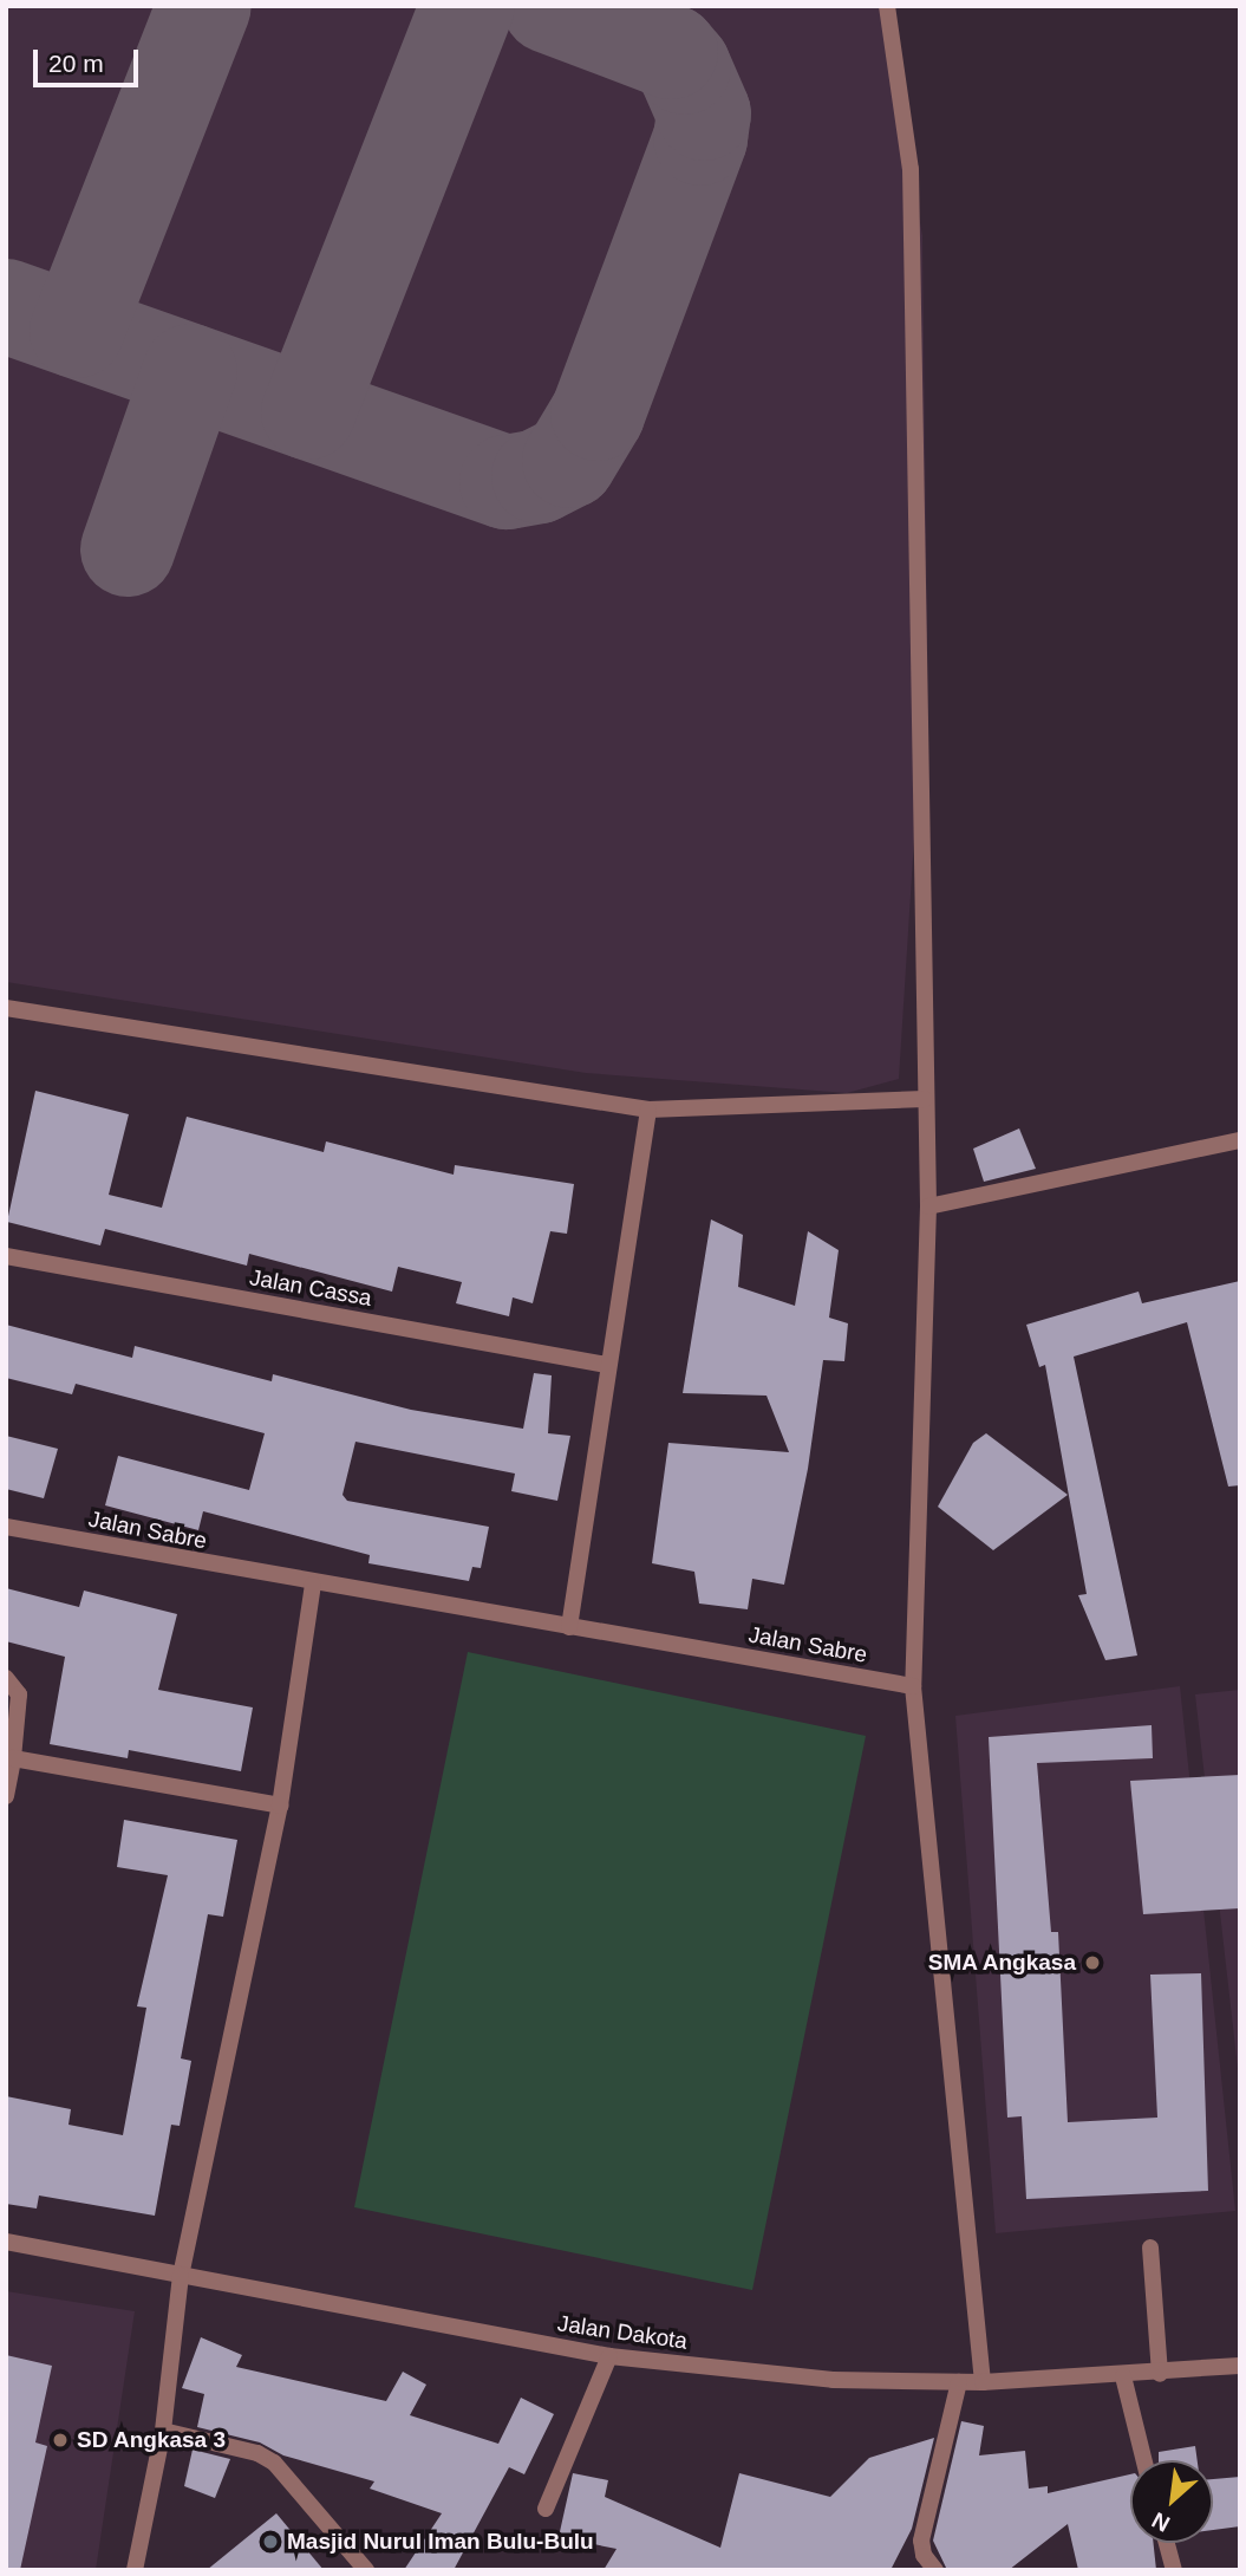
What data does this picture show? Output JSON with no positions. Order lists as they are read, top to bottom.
{
  "streets": {
    "street": ["Jalan Cassa", "Jalan Sabre", "Jalan Dakota"]
  },
  "places": ["SMA Angkasa", "SD Angkasa 3", "Masjid Nurul Iman Bulu-Bulu"],
  "scale_bar": "20 m",
  "north": "bottom left"
}
